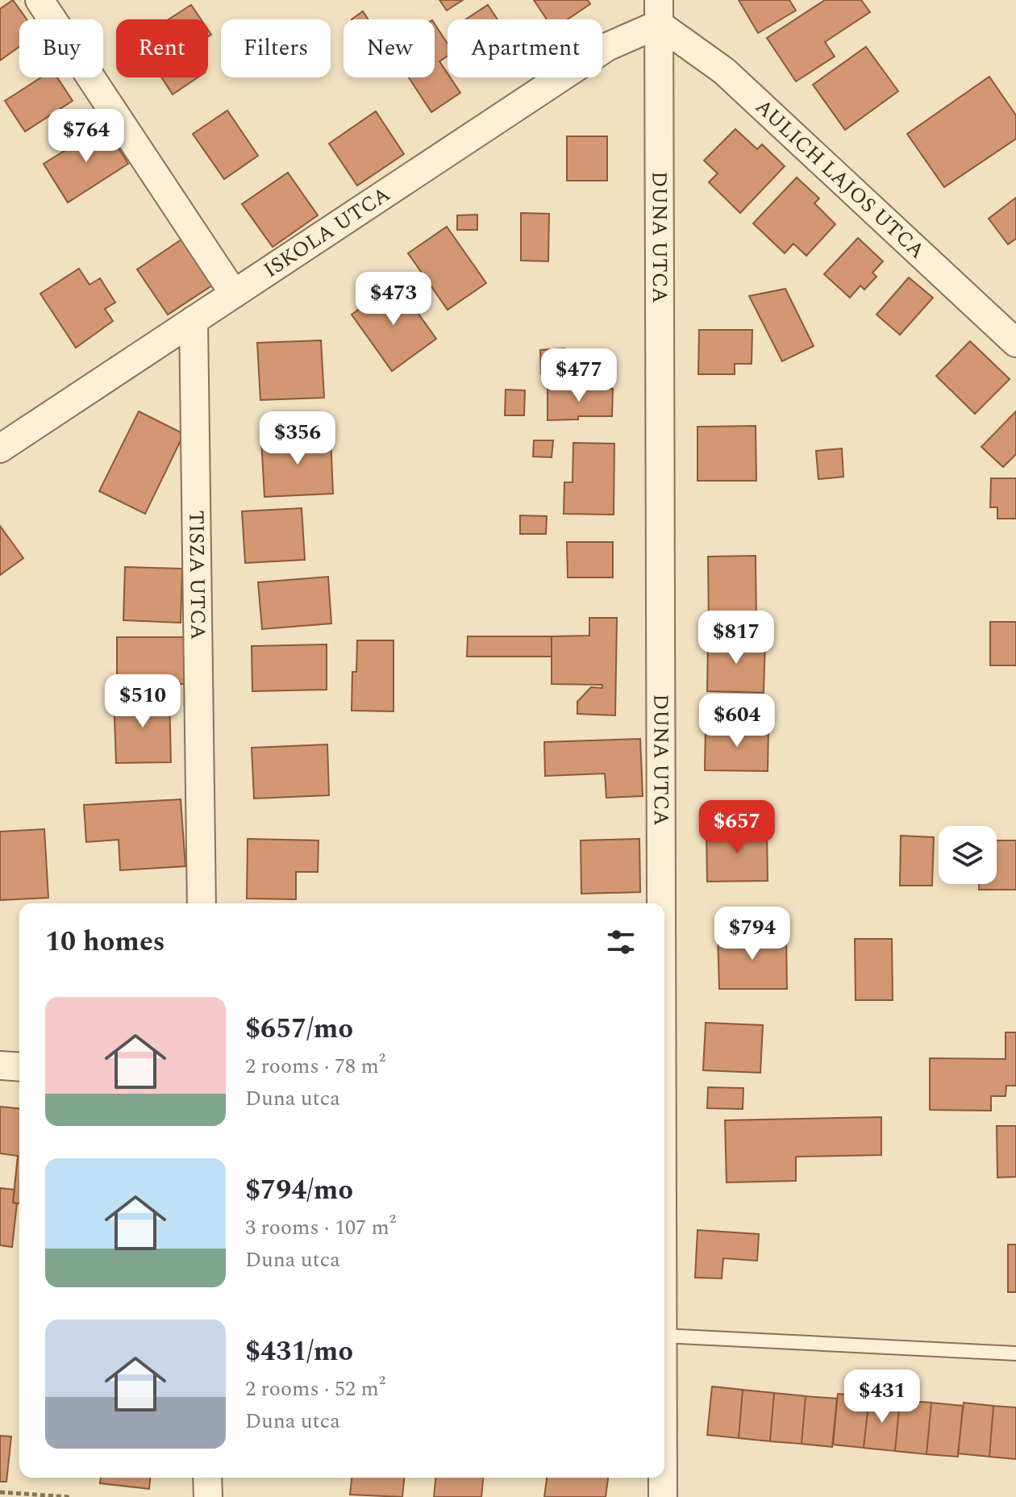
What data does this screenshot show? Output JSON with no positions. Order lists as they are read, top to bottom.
{
  "streets": {
    "street": [
      "AULICH LAJOS UTCA",
      "ISKOLA UTCA",
      "DUNA UTCA",
      "TISZA UTCA"
    ]
  },
  "crossings": [
    ["AULICH LAJOS UTCA", "ISKOLA UTCA"],
    ["AULICH LAJOS UTCA", "DUNA UTCA"],
    ["ISKOLA UTCA", "DUNA UTCA"],
    ["ISKOLA UTCA", "TISZA UTCA"]
  ],
  "page": {
    "chip": [
      "Buy",
      "Rent",
      "Filters",
      "New",
      "Apartment"
    ],
    "price": [
      "$764",
      "$473",
      "$477",
      "$356",
      "$817",
      "$510",
      "$604",
      "$657",
      "$794",
      "$431"
    ],
    "heading": "10 homes",
    "list": [
      {
        "name": "$657/mo",
        "note": "2 rooms · 78 m² · Duna utca"
      },
      {
        "name": "$794/mo",
        "note": "3 rooms · 107 m² · Duna utca"
      },
      {
        "name": "$431/mo",
        "note": "2 rooms · 52 m² · Duna utca"
      }
    ]
  }
}
